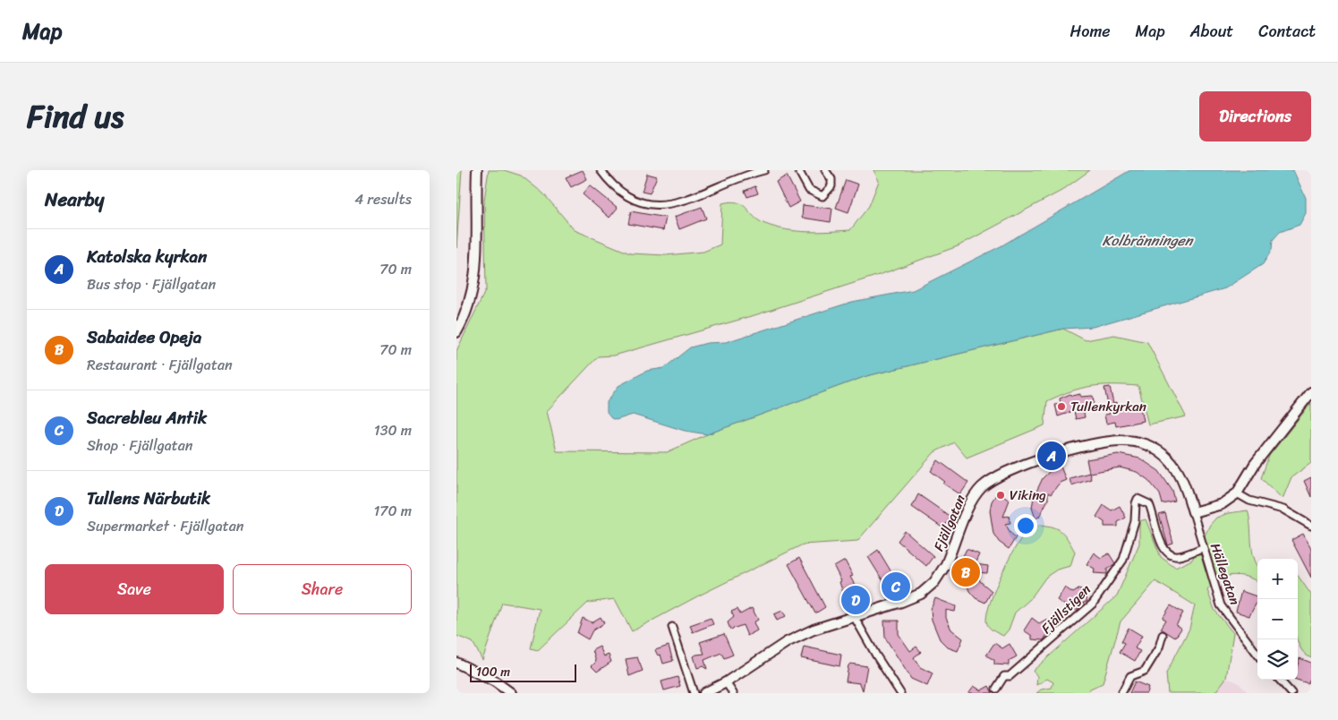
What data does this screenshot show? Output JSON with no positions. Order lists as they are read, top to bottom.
{
  "streets": {
    "street": ["Fjällgatan", "Hällegatan", "Fjällstigen"]
  },
  "crossings": [
    ["Fjällgatan", "Hällegatan"],
    ["Hällegatan", "Fjällstigen"]
  ],
  "water": ["Kolbränningen"],
  "places": ["Tullenkyrkan", "Viking"],
  "scale_bar": "100 m",
  "page": {
    "header": "Map",
    "nav": [
      "Home",
      "Map",
      "About",
      "Contact"
    ],
    "title": "Find us",
    "buttons": [
      "Directions",
      ["Save", "Share"]
    ],
    "heading": ["Nearby", "4 results"],
    "list": [
      {
        "mark": "A",
        "name": "Katolska kyrkan",
        "note": "Bus stop · Fjällgatan",
        "value": "70 m"
      },
      {
        "mark": "B",
        "name": "Sabaidee Opeja",
        "note": "Restaurant · Fjällgatan",
        "value": "70 m"
      },
      {
        "mark": "C",
        "name": "Sacrebleu Antik",
        "note": "Shop · Fjällgatan",
        "value": "130 m"
      },
      {
        "mark": "D",
        "name": "Tullens Närbutik",
        "note": "Supermarket · Fjällgatan",
        "value": "170 m"
      }
    ],
    "pins": [
      "A",
      "B",
      "C",
      "D"
    ],
    "map_buttons": ["+", "−"],
    "scale": "100 m"
  }
}
